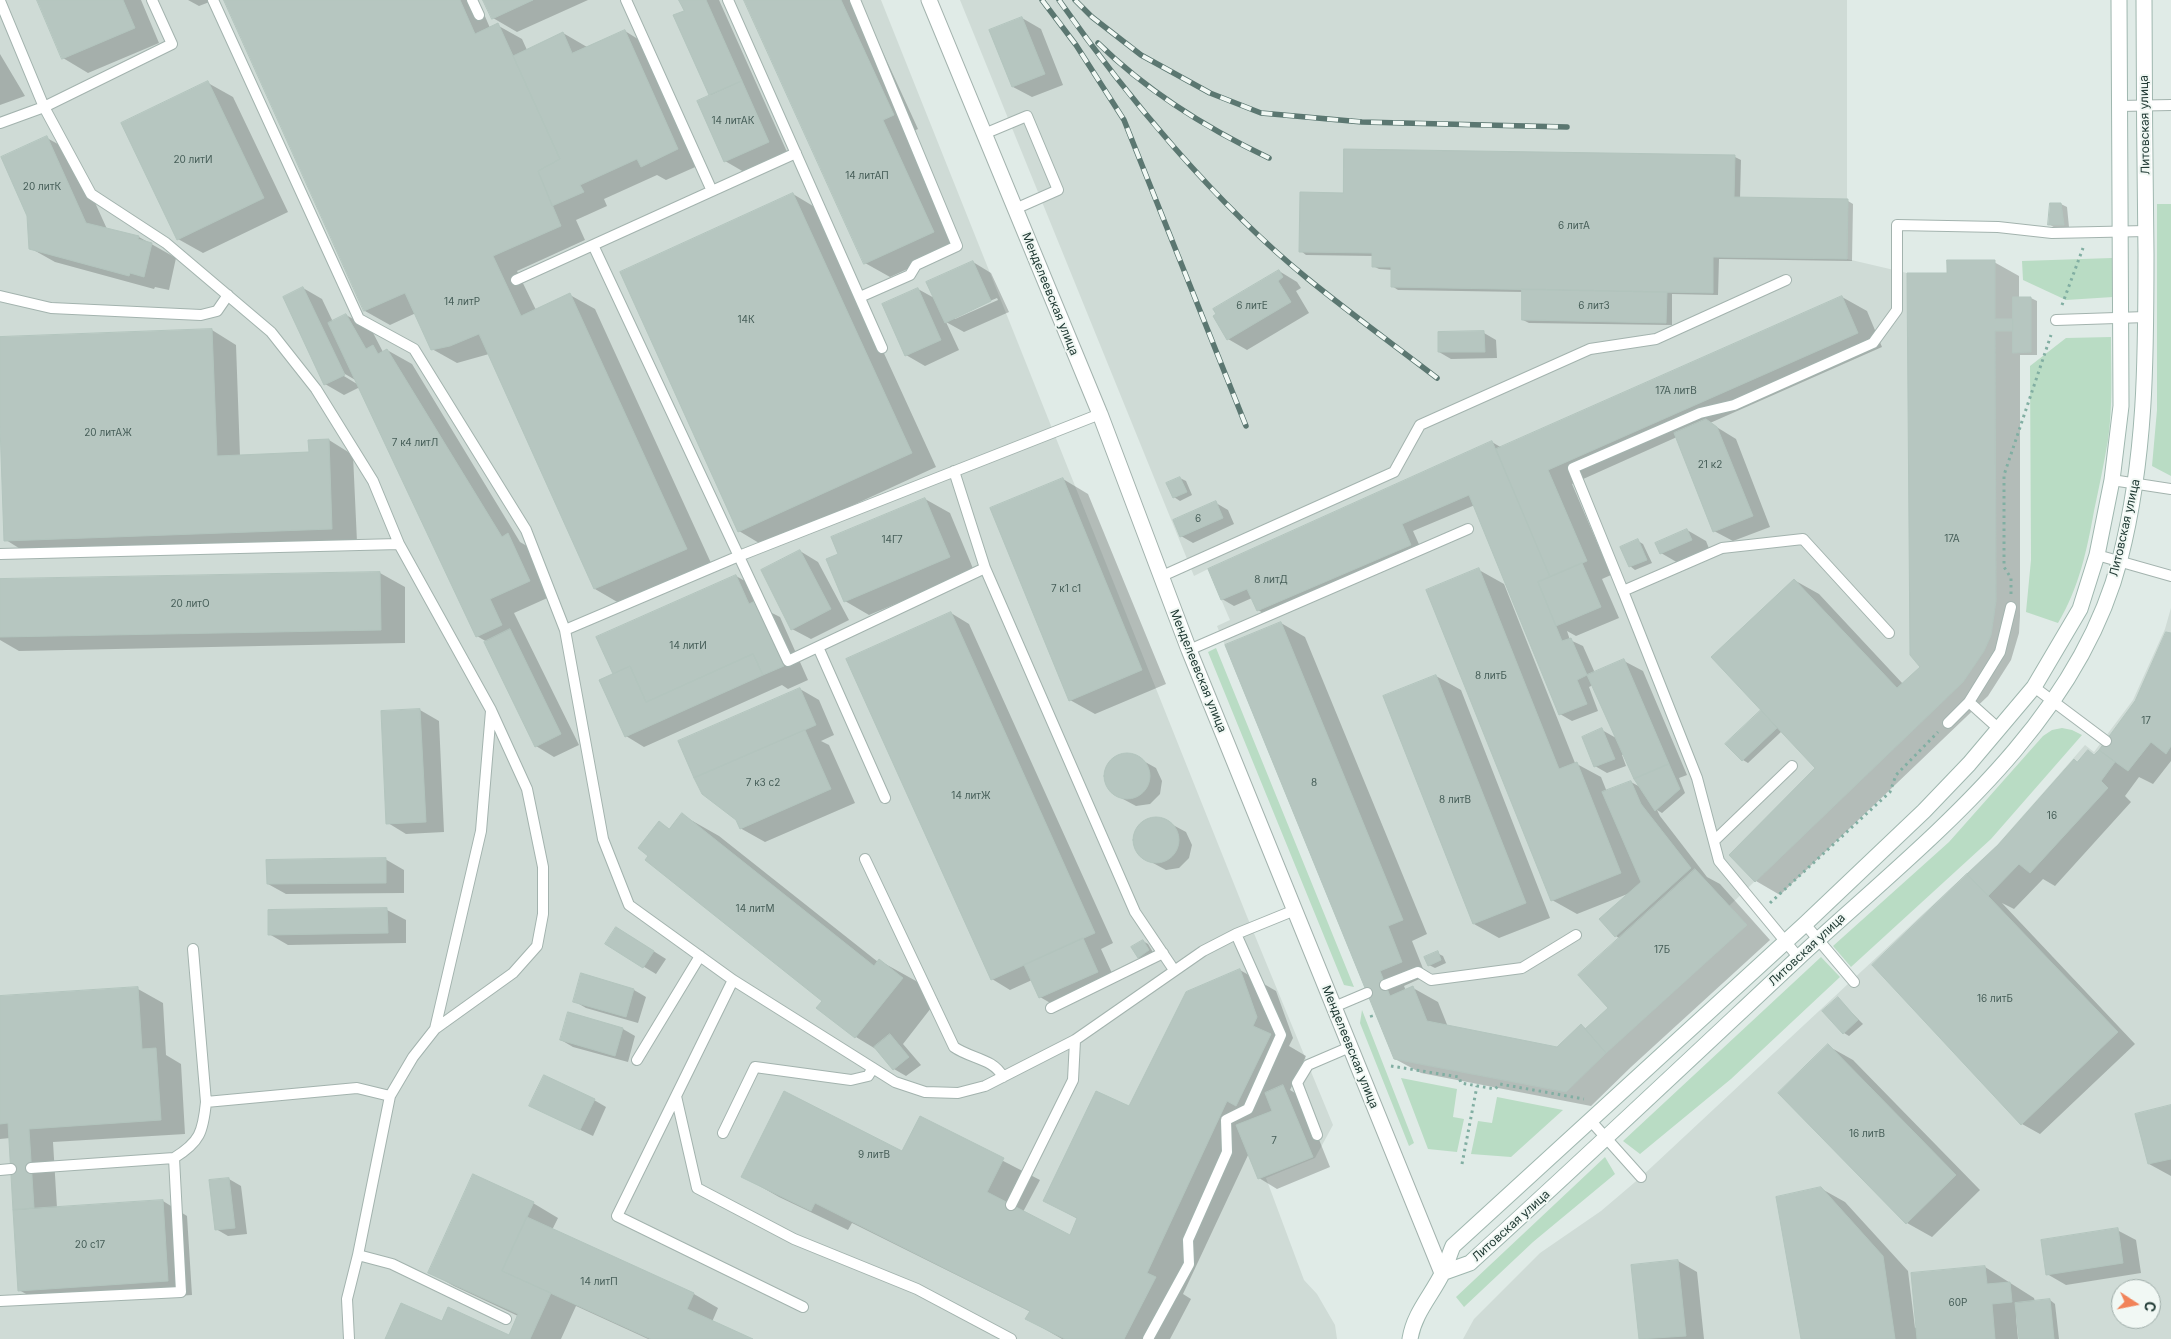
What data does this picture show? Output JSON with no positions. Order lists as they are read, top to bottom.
{
  "streets": {
    "street": ["Литовская улица", "Менделеевская улица"]
  },
  "crossings": [
    ["Литовская улица", "Менделеевская улица"]
  ],
  "house_numbers": [
    "14 литАК",
    "20 литИ",
    "14 литАП",
    "20 литК",
    "6 литА",
    "14 литР",
    "6 литЕ",
    "6 литЗ",
    "14К",
    "17А литВ",
    "20 литАЖ",
    "7 к4 литЛ",
    "21 к2",
    "6",
    "17А",
    "14Г7",
    "8 литД",
    "7 к1 с1",
    "20 литО",
    "14 литИ",
    "8 литБ",
    "17",
    "7 к3 с2",
    "8",
    "14 литЖ",
    "8 литВ",
    "16",
    "14 литМ",
    "17Б",
    "16 литБ",
    "16 литВ",
    "7",
    "9 литВ",
    "20 с17",
    "14 литП",
    "60Р"
  ],
  "north": "right"
}
